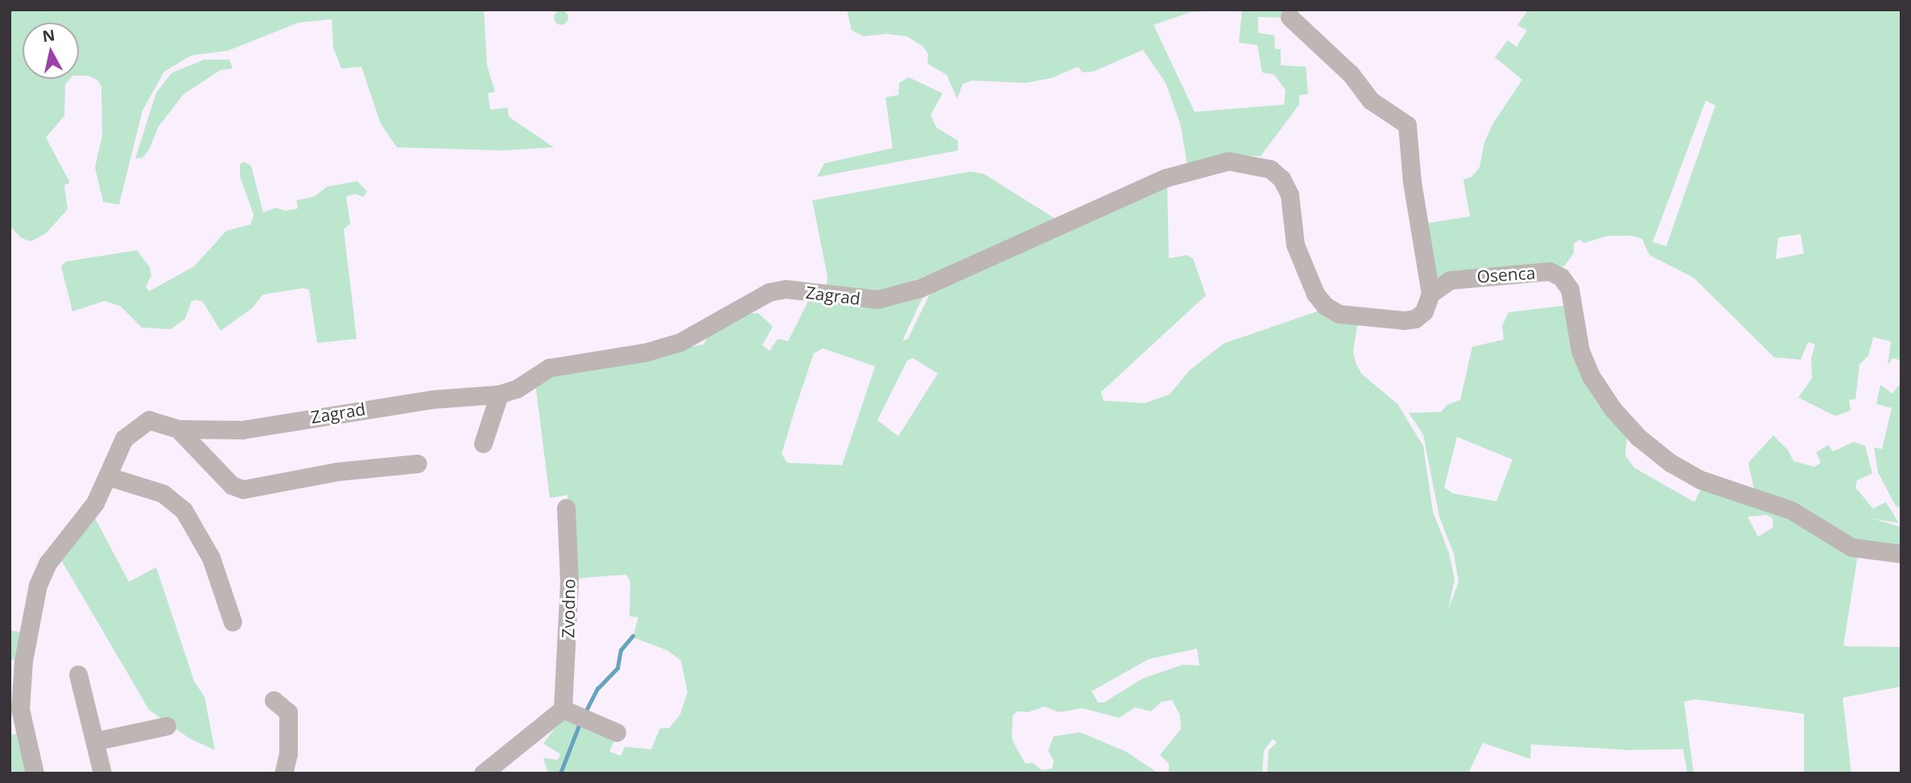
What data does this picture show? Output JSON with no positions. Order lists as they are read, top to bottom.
{
  "streets": {
    "street": ["Osenca", "Zagrad", "Zvodno"]
  },
  "crossings": [
    ["Osenca", "Zagrad"]
  ],
  "north": "top"
}
